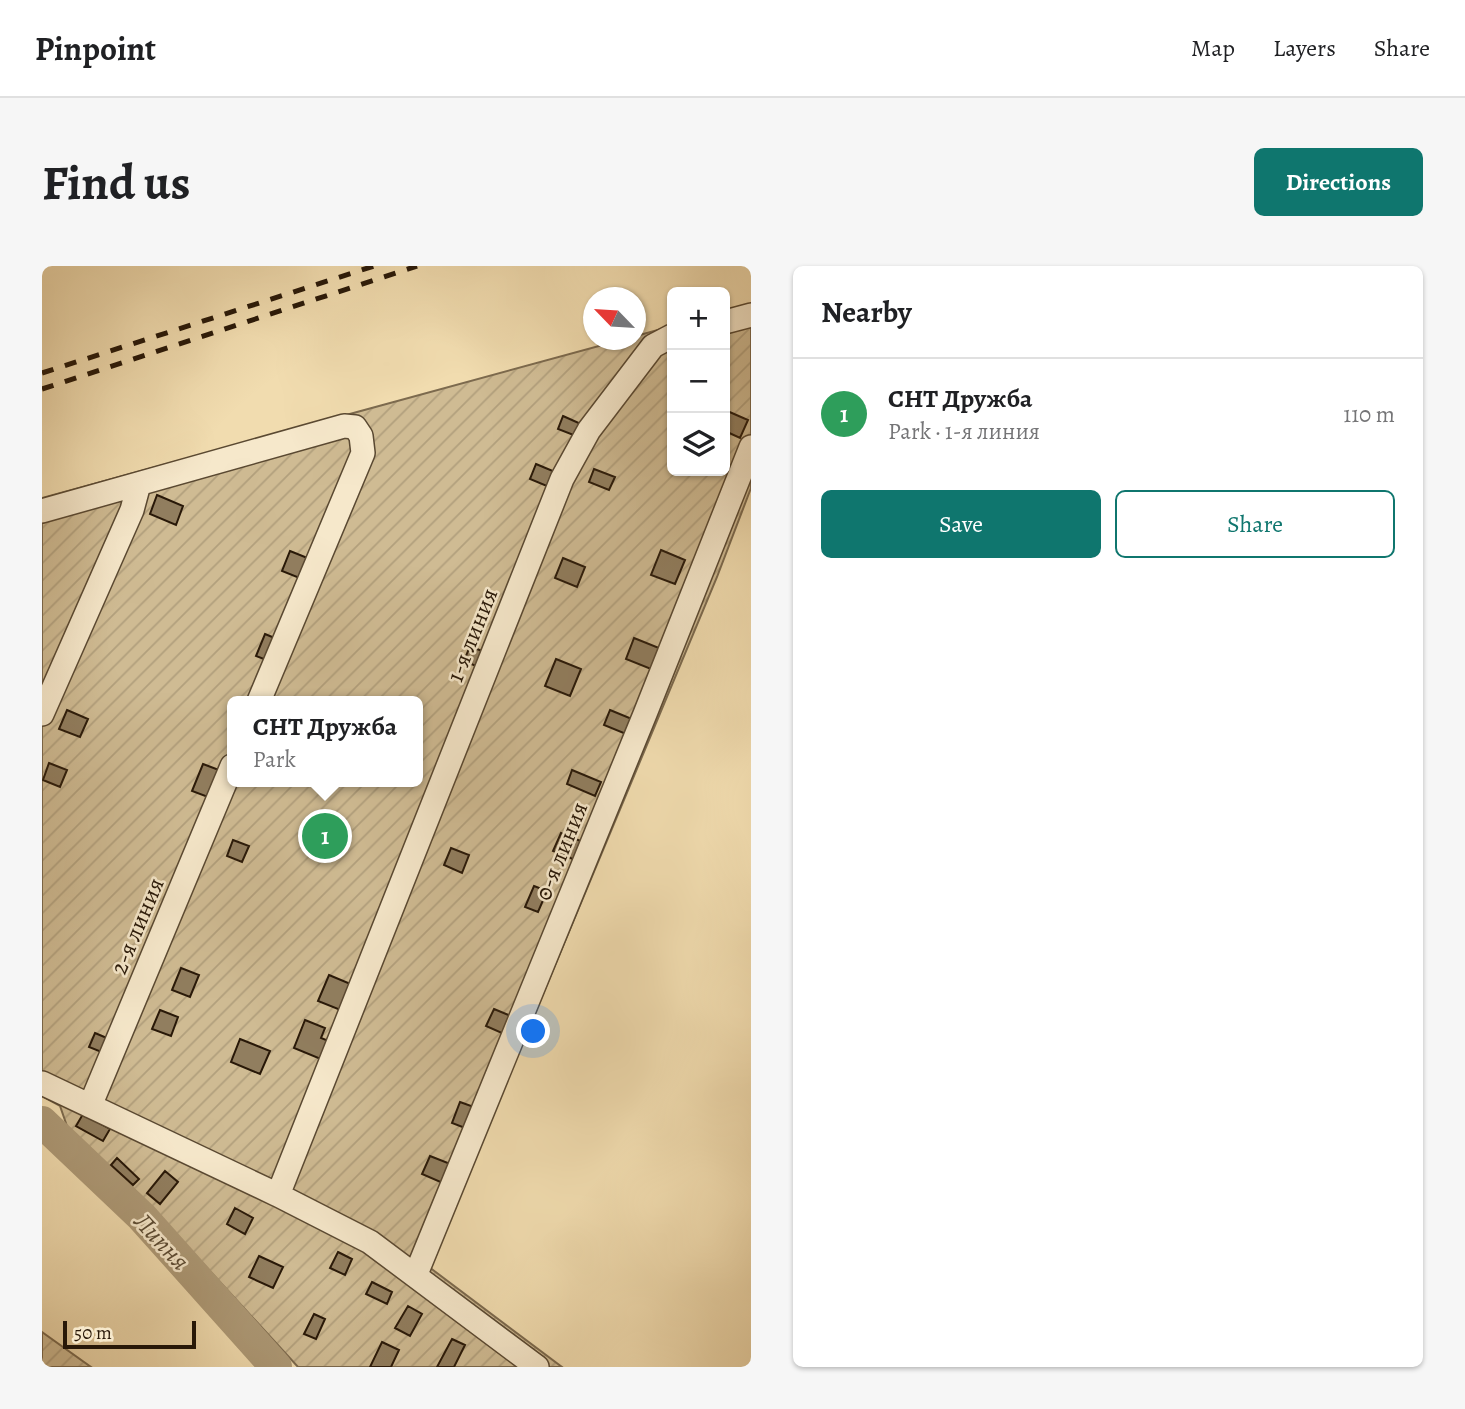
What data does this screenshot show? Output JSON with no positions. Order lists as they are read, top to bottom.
{
  "streets": {
    "street": ["1-я линия", "0-я линия", "2-я линия"]
  },
  "water": ["Липня"],
  "scale_bar": "50 m",
  "north": "top left",
  "page": {
    "header": "Pinpoint",
    "nav": ["Map", "Layers", "Share"],
    "buttons": [
      "Directions",
      ["Save", "Share"]
    ],
    "title": "Find us",
    "heading": "Nearby",
    "map_buttons": ["+", "−"],
    "list": [
      {
        "mark": "1",
        "name": "СНТ Дружба",
        "note": "Park · 1-я линия",
        "value": "110 m"
      }
    ],
    "popup": ["СНТ Дружба", "Park"],
    "pins": "1",
    "scale": "50 m"
  }
}
